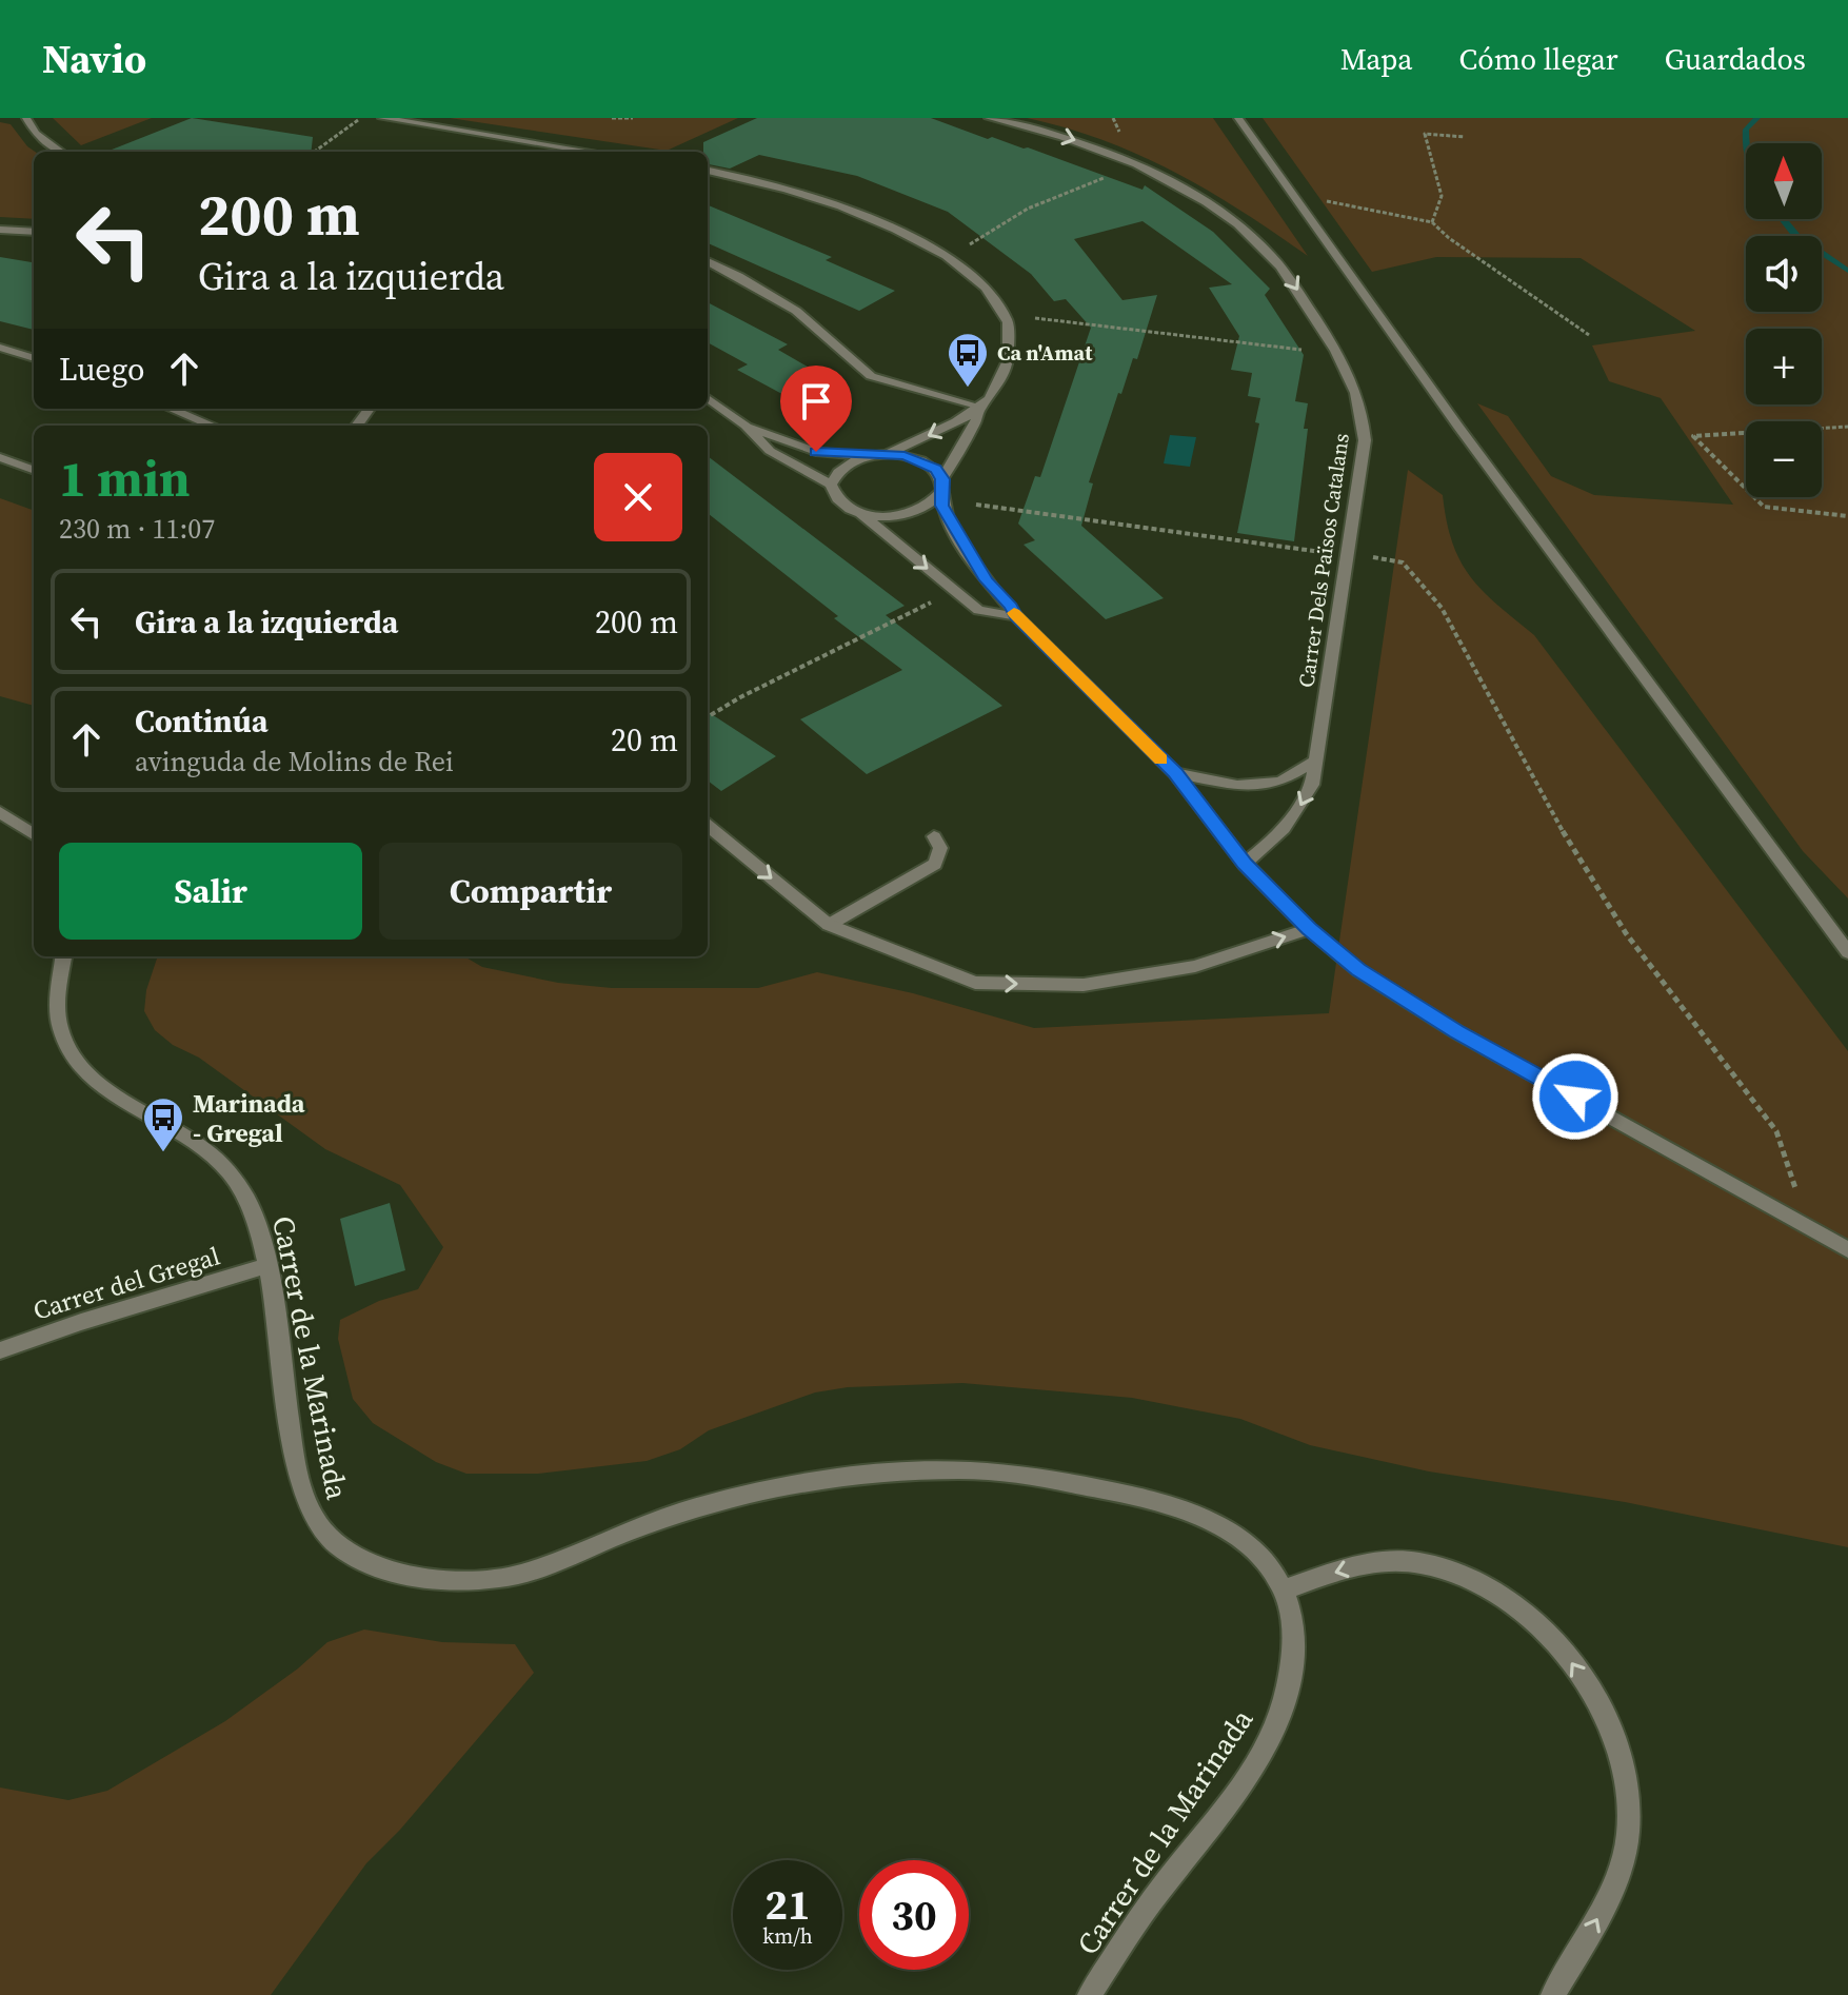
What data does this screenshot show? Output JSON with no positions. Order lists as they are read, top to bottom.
{
  "streets": {
    "street": ["Carrer Dels Països Catalans", "Carrer del Gregal", "Carrer de la Marinada"]
  },
  "crossings": [
    ["Carrer del Gregal", "Carrer de la Marinada"]
  ],
  "places": {
    "bus stop": ["Ca n'Amat", "Marinada - Gregal"]
  },
  "north": "top",
  "page": {
    "header": "Navio",
    "nav": ["Mapa", "Cómo llegar", "Guardados"],
    "map_buttons": ["+", "−"],
    "turn": ["200 m", "Gira a la izquierda"],
    "then": "Luego",
    "heading": ["1 min", "230 m · 11:07"],
    "list": [
      {
        "name": "Gira a la izquierda",
        "value": "200 m"
      },
      {
        "name": "Continúa",
        "note": "avinguda de Molins de Rei",
        "value": "20 m"
      }
    ],
    "buttons": ["Salir", "Compartir"],
    "speed": "21 km/h",
    "limit": "30"
  }
}
